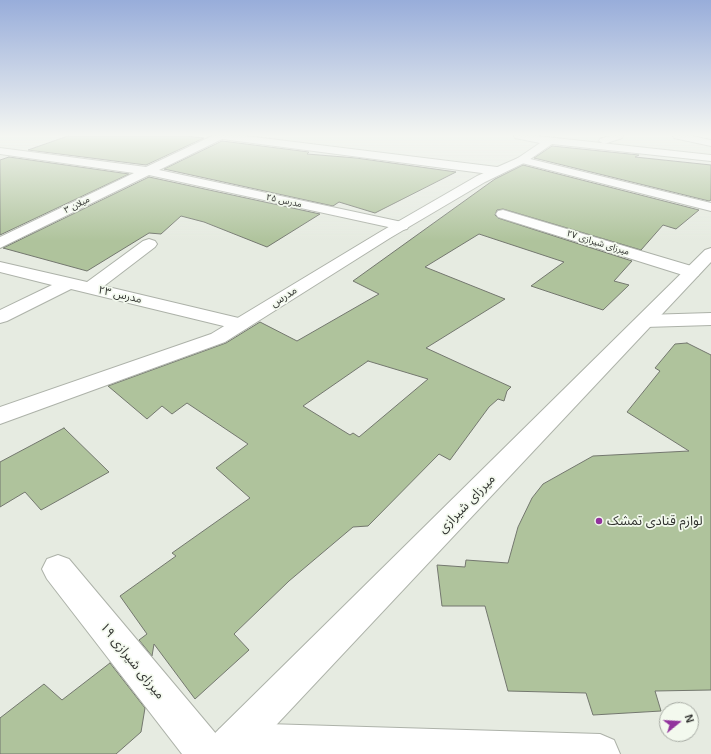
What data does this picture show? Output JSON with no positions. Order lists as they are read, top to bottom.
{
  "streets": {
    "street": [
      "مدرس ۲۵",
      "میلان ۳",
      "میرزای شیرازی ۲۷",
      "مدرس ۲۳",
      "مدرس",
      "میرزای شیرازی",
      "میرزای شیرازی ۱۹"
    ]
  },
  "crossings": [
    ["مدرس ۲۵", "میلان ۳"],
    ["مدرس ۲۵", "مدرس"],
    ["میرزای شیرازی ۲۷", "میرزای شیرازی"],
    ["مدرس ۲۳", "مدرس"],
    ["میرزای شیرازی", "میرزای شیرازی ۱۹"]
  ],
  "places": ["لوازم قنادی تمشک"],
  "north": "right"
}
